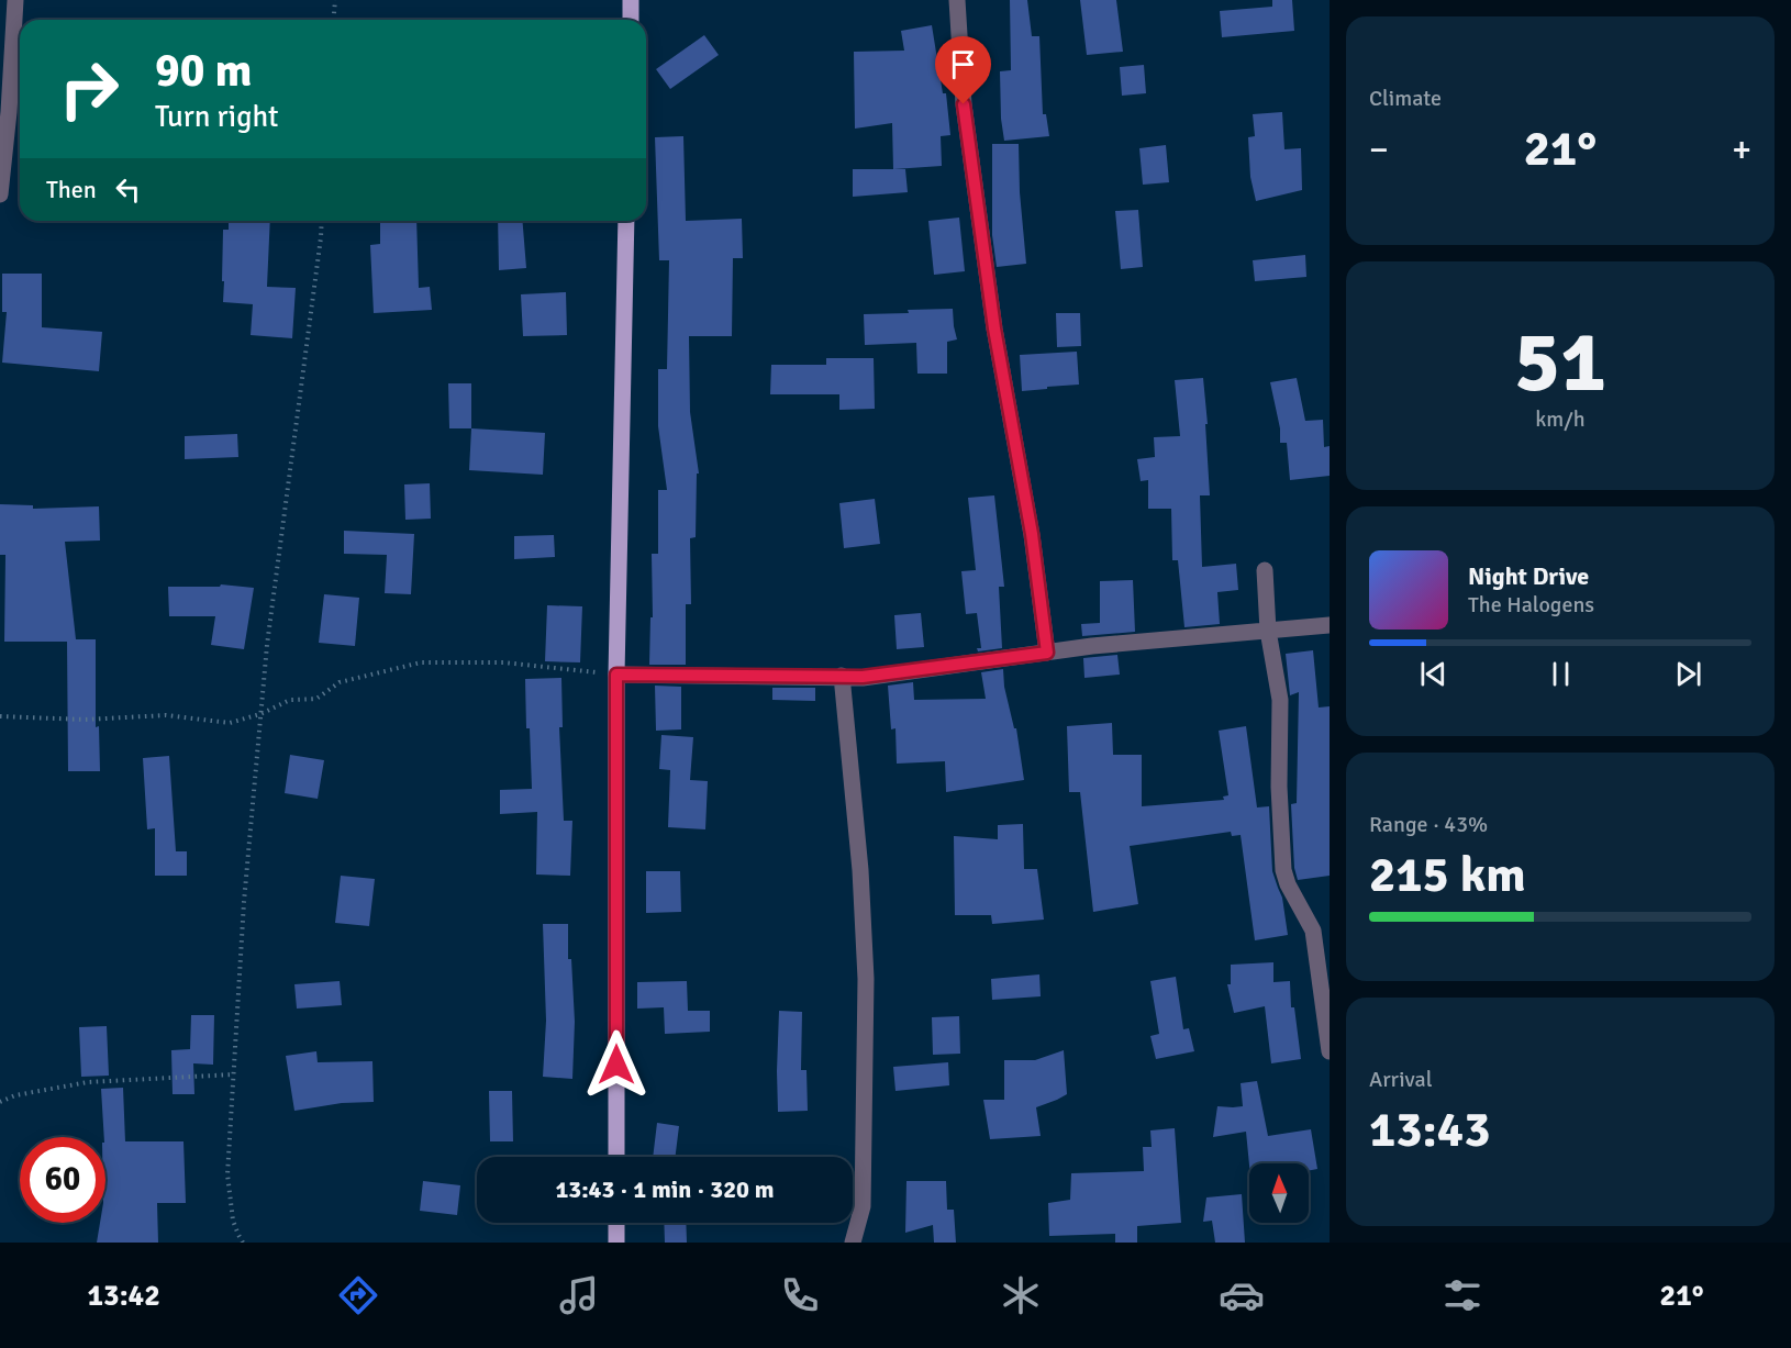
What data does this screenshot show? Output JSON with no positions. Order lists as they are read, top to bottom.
{
  "north": "top",
  "page": {
    "tile": [
      "Climate",
      ["51", "km/h"],
      ["Range · 43%", "215 km"],
      ["Arrival", "13:43"]
    ],
    "turn": ["90 m", "Turn right"],
    "heat": ["−", "21°", "+"],
    "then": "Then",
    "song": ["Night Drive", "The Halogens"],
    "limit": "60",
    "trip": "13:43 · 1 min · 320 m",
    "tabs": ["13:42", "21°"]
  }
}
